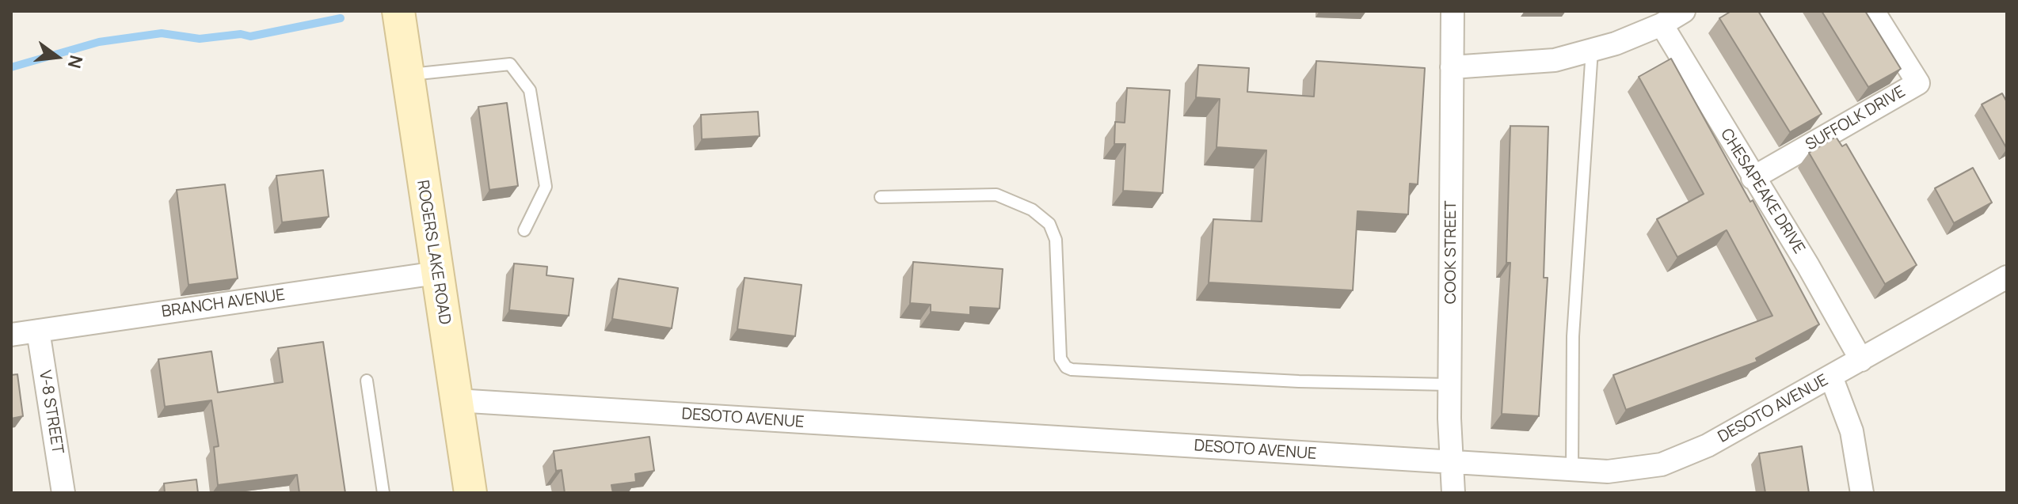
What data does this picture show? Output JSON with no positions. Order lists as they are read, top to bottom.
{
  "streets": {
    "main road": ["ROGERS LAKE ROAD"],
    "street": [
      "SUFFOLK DRIVE",
      "CHESAPEAKE DRIVE",
      "COOK STREET",
      "BRANCH AVENUE",
      "DESOTO AVENUE",
      "V-8 STREET"
    ]
  },
  "crossings": [
    ["SUFFOLK DRIVE", "CHESAPEAKE DRIVE"],
    ["CHESAPEAKE DRIVE", "DESOTO AVENUE"],
    ["ROGERS LAKE ROAD", "BRANCH AVENUE"],
    ["ROGERS LAKE ROAD", "DESOTO AVENUE"],
    ["COOK STREET", "DESOTO AVENUE"],
    ["BRANCH AVENUE", "V-8 STREET"]
  ],
  "north": "right"
}
